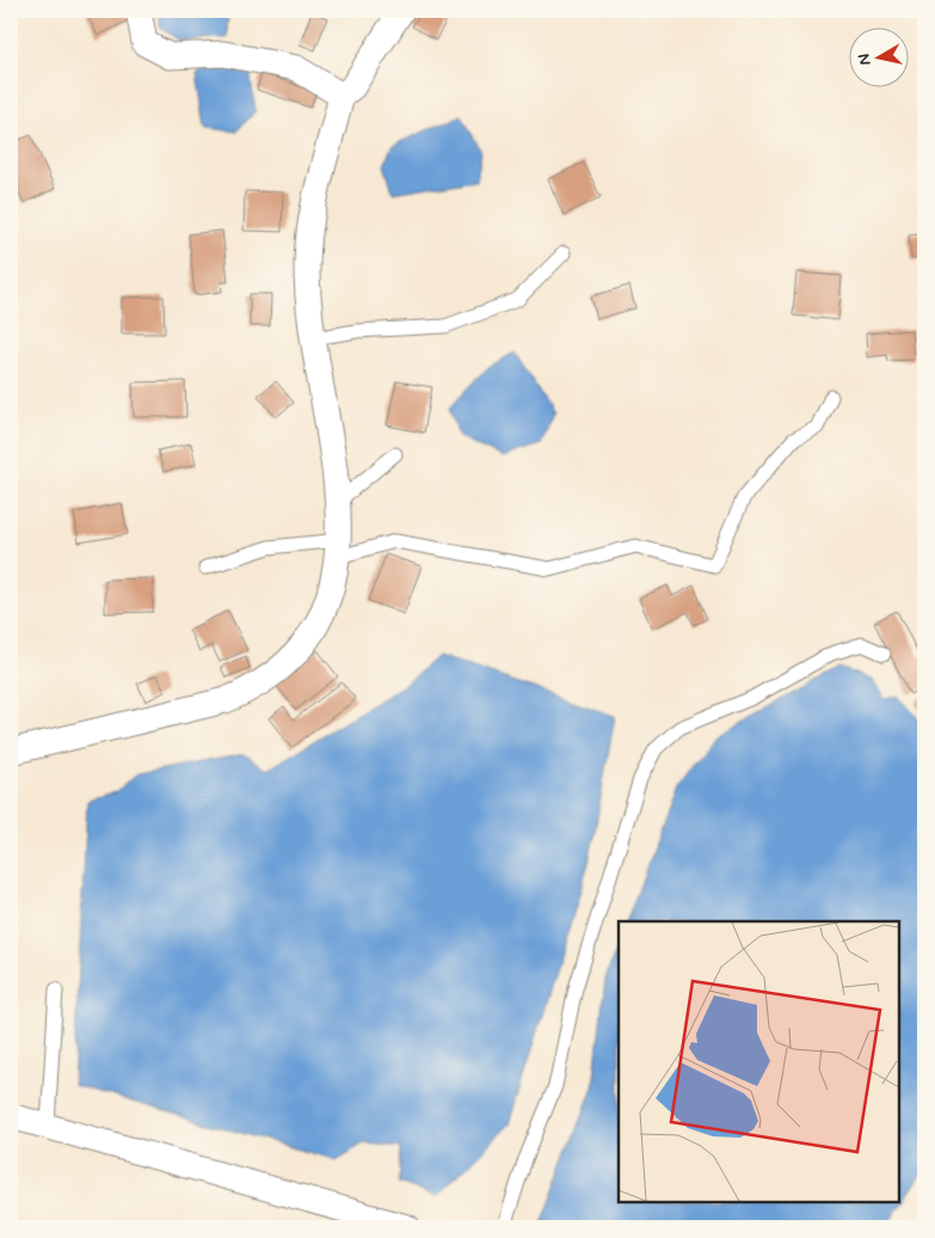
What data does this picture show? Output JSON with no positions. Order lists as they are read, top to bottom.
{
  "north": "left"
}
